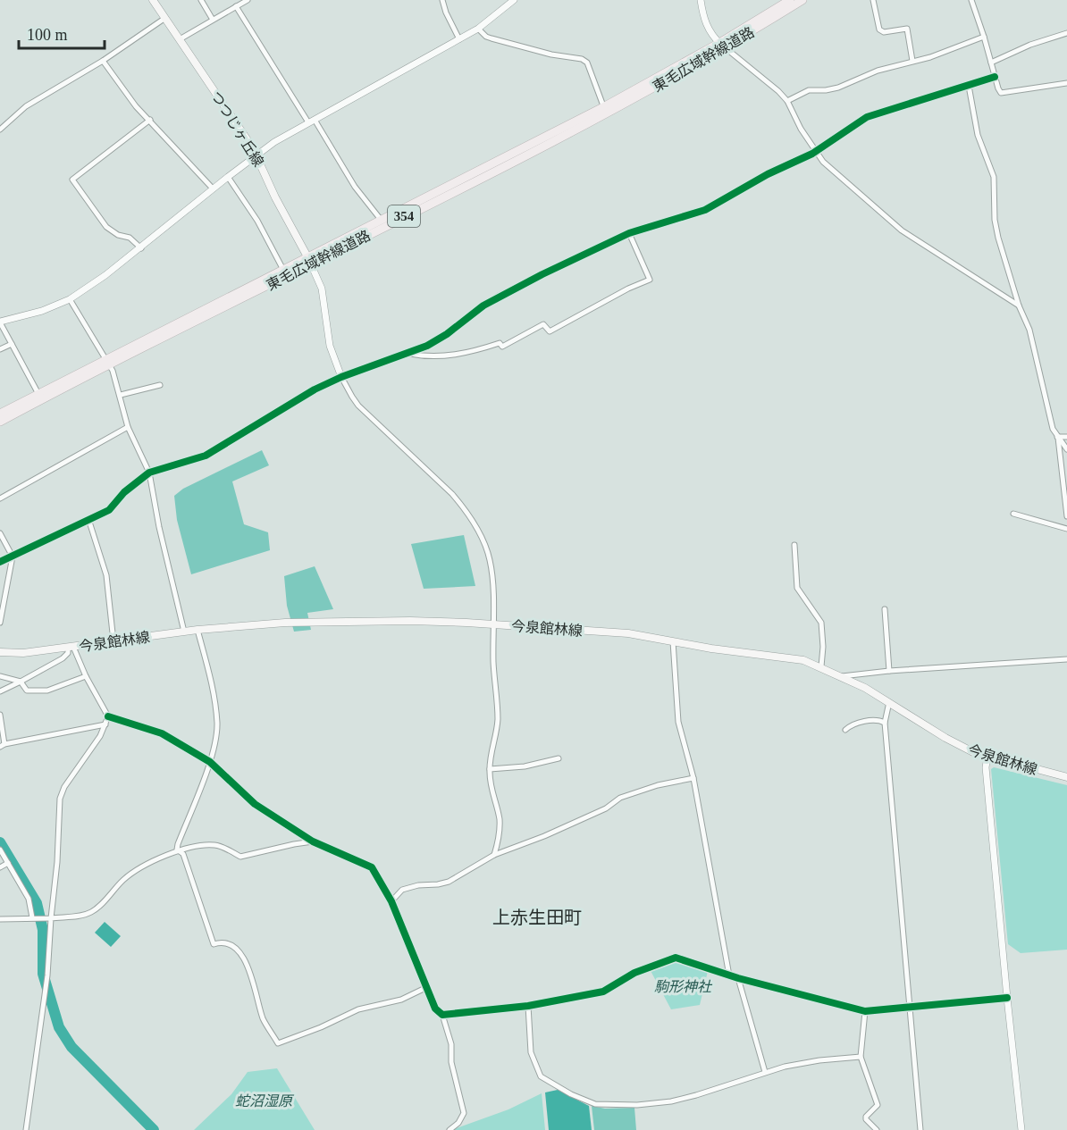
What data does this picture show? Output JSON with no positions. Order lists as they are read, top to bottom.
{
  "streets": {
    "highway": ["東毛広域幹線道路", "354"],
    "main road": ["つつじヶ丘線", "今泉館林線"]
  },
  "crossings": [
    ["東毛広域幹線道路", "つつじヶ丘線"]
  ],
  "districts": ["上赤生田町"],
  "parks": ["駒形神社", "蛇沼湿原"],
  "scale_bar": "100 m"
}
